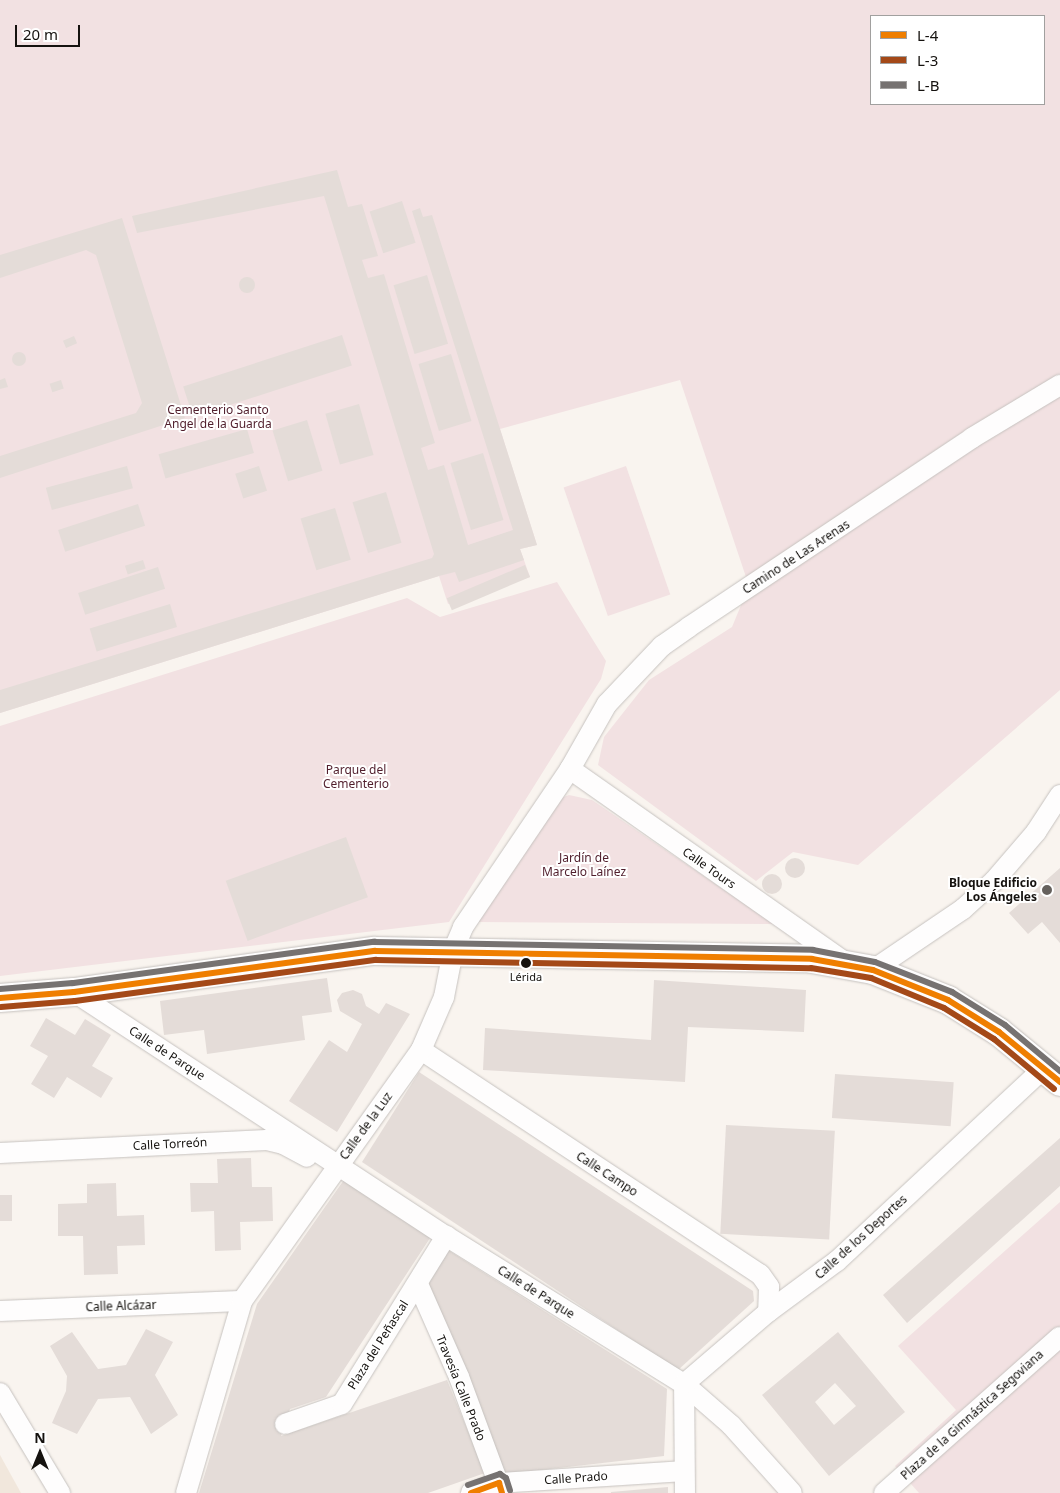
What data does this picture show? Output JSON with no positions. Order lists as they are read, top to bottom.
{
  "streets": {
    "street": [
      "Camino de Las Arenas",
      "Calle Tours",
      "Calle de Parque",
      "Calle de la Luz",
      "Calle Torreón",
      "Calle Campo",
      "Calle de los Deportes",
      "Calle Alcázar",
      "Plaza del Peñascal",
      "Travesía Calle Prado",
      "Plaza de la Gimnástica Segoviana",
      "Calle Prado"
    ]
  },
  "crossings": [
    ["Camino de Las Arenas", "Calle Tours"],
    ["Camino de Las Arenas", "Calle de la Luz"],
    ["Calle Tours", "Calle de la Luz"],
    ["Calle de Parque", "Calle de la Luz"],
    ["Calle de Parque", "Calle Torreón"],
    ["Calle de Parque", "Calle de los Deportes"],
    ["Calle de Parque", "Plaza del Peñascal"],
    ["Calle de la Luz", "Calle Torreón"],
    ["Calle de la Luz", "Calle Campo"],
    ["Calle de la Luz", "Calle Alcázar"],
    ["Calle Campo", "Calle de los Deportes"],
    ["Plaza del Peñascal", "Travesía Calle Prado"],
    ["Travesía Calle Prado", "Calle Prado"]
  ],
  "parks": ["Cementerio Santo Angel de la Guarda", "Parque del Cementerio", "Jardín de Marcelo Laínez"],
  "places": ["Bloque Edificio Los Ángeles", "Lérida"],
  "lines": ["transit line L-B", "transit line L-4", "transit line L-3"],
  "legend": ["L-4", "L-3", "L-B"],
  "scale_bar": "20 m",
  "north": "top"
}
